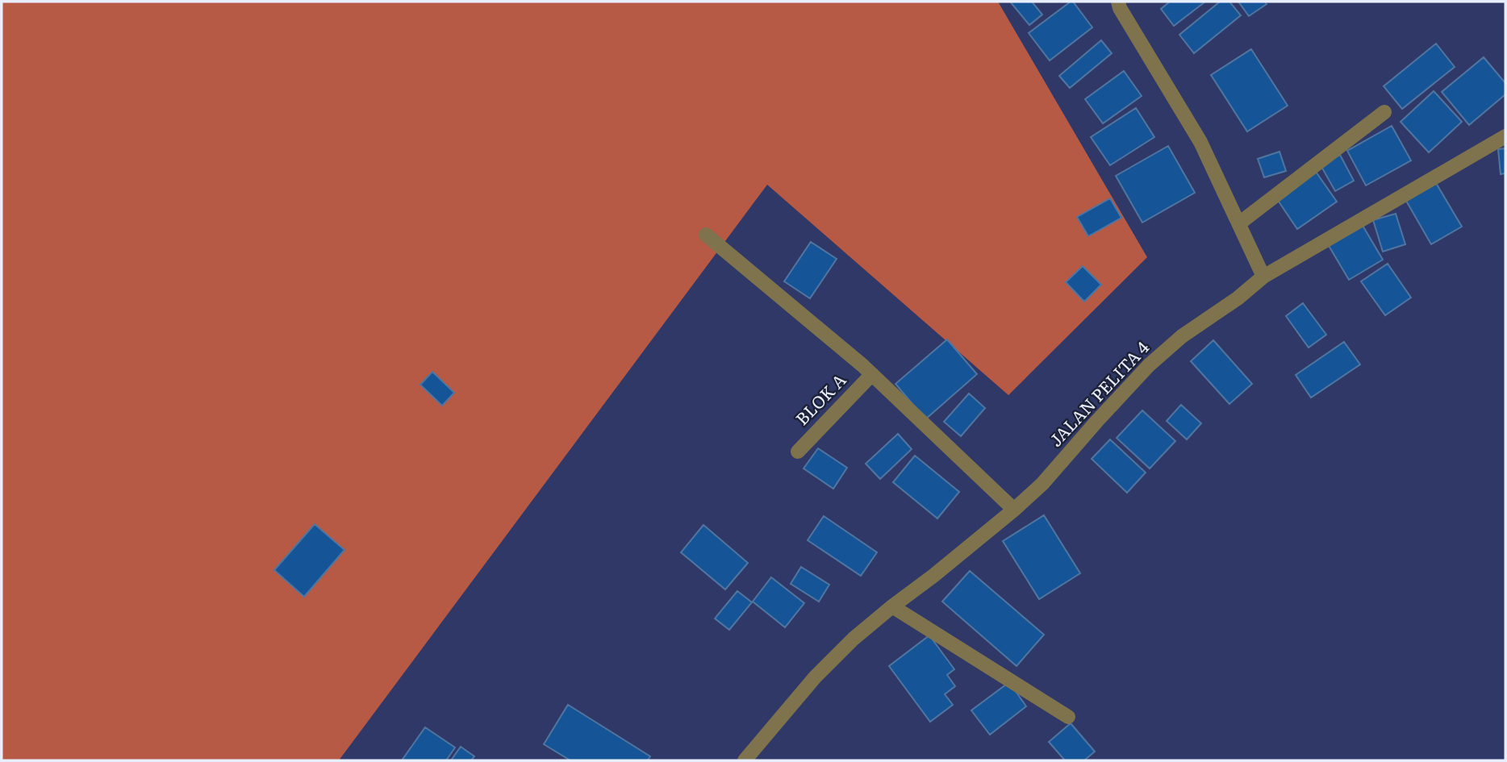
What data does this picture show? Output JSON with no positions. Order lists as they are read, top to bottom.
{
  "streets": {
    "street": ["JALAN PELITA 4", "BLOK A"]
  }
}
